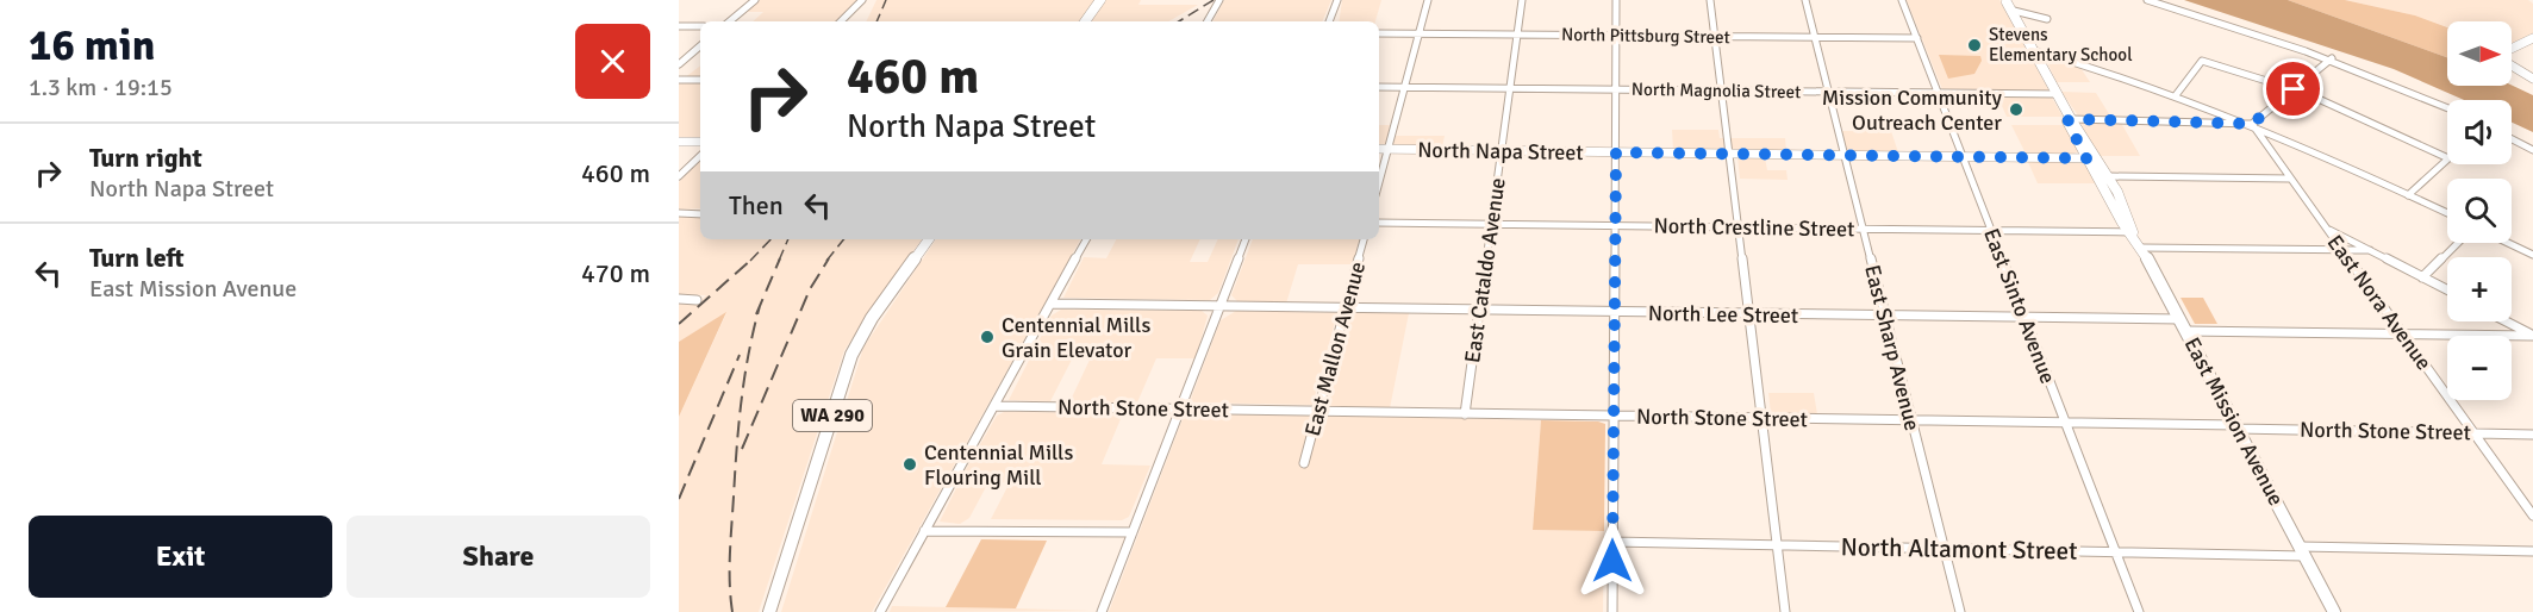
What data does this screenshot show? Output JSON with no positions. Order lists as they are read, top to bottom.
{
  "streets": {
    "main road": ["North Napa Street", "WA 290", "East Mission Avenue"],
    "street": [
      "North Pittsburg Street",
      "North Magnolia Street",
      "North Crestline Street",
      "East Cataldo Avenue",
      "East Nora Avenue",
      "East Sinto Avenue",
      "North Lee Street",
      "East Sharp Avenue",
      "East Mallon Avenue",
      "North Stone Street",
      "North Altamont Street"
    ]
  },
  "crossings": [
    ["North Pittsburg Street", "East Cataldo Avenue"],
    ["North Pittsburg Street", "East Sinto Avenue"],
    ["North Pittsburg Street", "East Sharp Avenue"],
    ["North Magnolia Street", "East Cataldo Avenue"],
    ["North Magnolia Street", "East Sinto Avenue"],
    ["North Magnolia Street", "East Sharp Avenue"],
    ["North Magnolia Street", "East Mission Avenue"],
    ["North Napa Street", "East Cataldo Avenue"],
    ["North Napa Street", "East Sinto Avenue"],
    ["North Napa Street", "East Sharp Avenue"],
    ["North Napa Street", "East Mission Avenue"],
    ["North Crestline Street", "East Cataldo Avenue"],
    ["North Crestline Street", "East Sinto Avenue"],
    ["North Crestline Street", "East Sharp Avenue"],
    ["North Crestline Street", "East Mission Avenue"],
    ["East Cataldo Avenue", "North Lee Street"],
    ["East Cataldo Avenue", "North Stone Street"],
    ["East Nora Avenue", "North Lee Street"],
    ["East Nora Avenue", "North Stone Street"],
    ["East Sinto Avenue", "North Lee Street"],
    ["East Sinto Avenue", "North Stone Street"],
    ["East Sinto Avenue", "North Altamont Street"],
    ["North Lee Street", "East Sharp Avenue"],
    ["North Lee Street", "East Mallon Avenue"],
    ["North Lee Street", "East Mission Avenue"],
    ["East Sharp Avenue", "North Stone Street"],
    ["East Sharp Avenue", "North Altamont Street"],
    ["East Mallon Avenue", "North Stone Street"],
    ["North Stone Street", "East Mission Avenue"],
    ["East Mission Avenue", "North Altamont Street"]
  ],
  "places": [
    "Stevens Elementary School",
    "Mission Community Outreach Center",
    "Centennial Mills Grain Elevator",
    "Centennial Mills Flouring Mill"
  ],
  "north": "right",
  "page": {
    "heading": ["16 min", "1.3 km · 19:15"],
    "map_buttons": ["+", "−"],
    "turn": ["460 m", "North Napa Street"],
    "list": [
      {
        "name": "Turn right",
        "note": "North Napa Street",
        "value": "460 m"
      },
      {
        "name": "Turn left",
        "note": "East Mission Avenue",
        "value": "470 m"
      }
    ],
    "then": "Then",
    "buttons": ["Exit", "Share"]
  }
}
